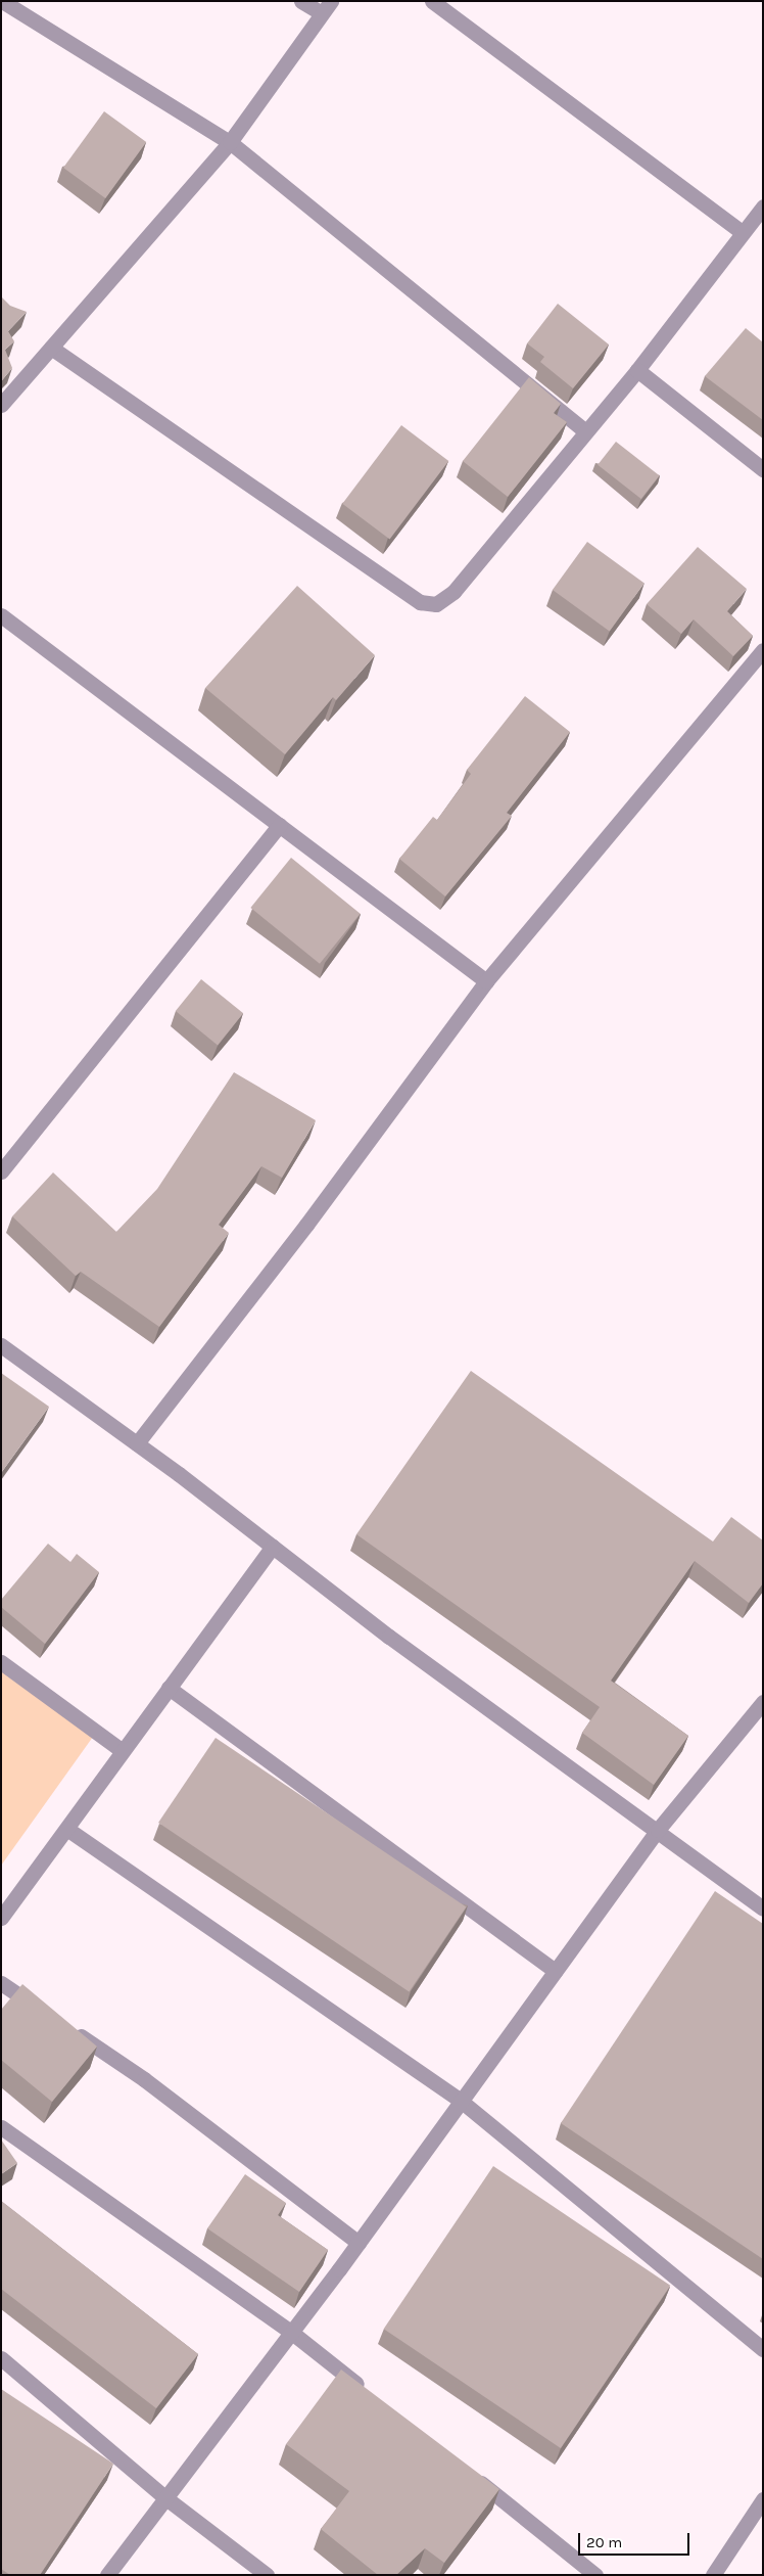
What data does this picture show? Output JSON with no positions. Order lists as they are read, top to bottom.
{
  "scale_bar": "20 m"
}
